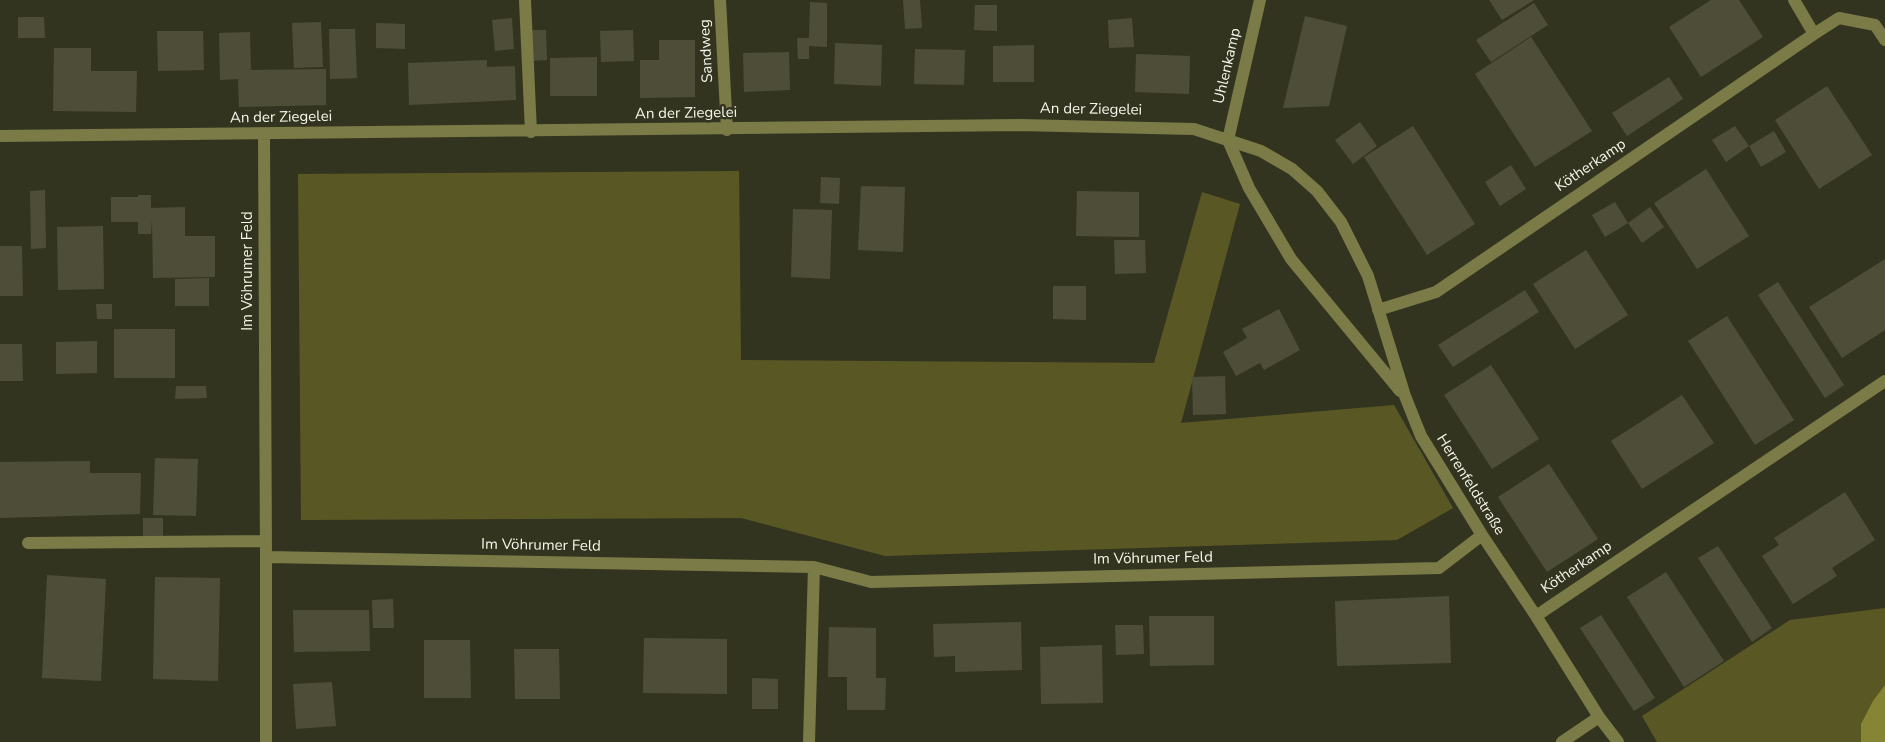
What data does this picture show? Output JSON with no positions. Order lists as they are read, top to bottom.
{
  "streets": {
    "street": [
      "Sandweg",
      "Uhlenkamp",
      "An der Ziegelei",
      "Kötherkamp",
      "Im Vöhrumer Feld",
      "Herrenfeldstraße"
    ]
  },
  "crossings": [
    ["Sandweg", "An der Ziegelei"],
    ["Uhlenkamp", "An der Ziegelei"],
    ["An der Ziegelei", "Im Vöhrumer Feld"],
    ["An der Ziegelei", "Herrenfeldstraße"],
    ["Kötherkamp", "Herrenfeldstraße"],
    ["Im Vöhrumer Feld", "Herrenfeldstraße"]
  ]
}
